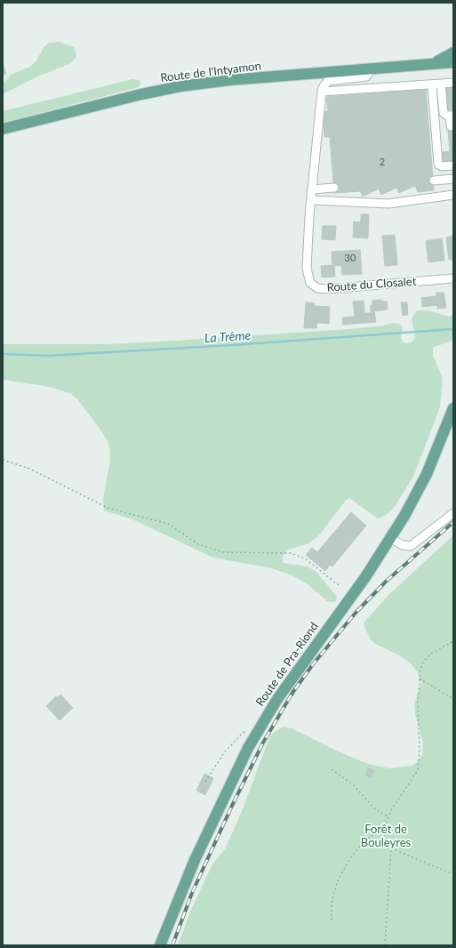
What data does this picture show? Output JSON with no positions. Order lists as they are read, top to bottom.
{
  "streets": {
    "main road": ["Route de l'Intyamon", "Route de Pra-Riond"],
    "street": ["Route du Closalet"]
  },
  "water": ["La Trême"],
  "parks": ["Forêt de Bouleyres"],
  "house_numbers": ["2", "30"]
}
